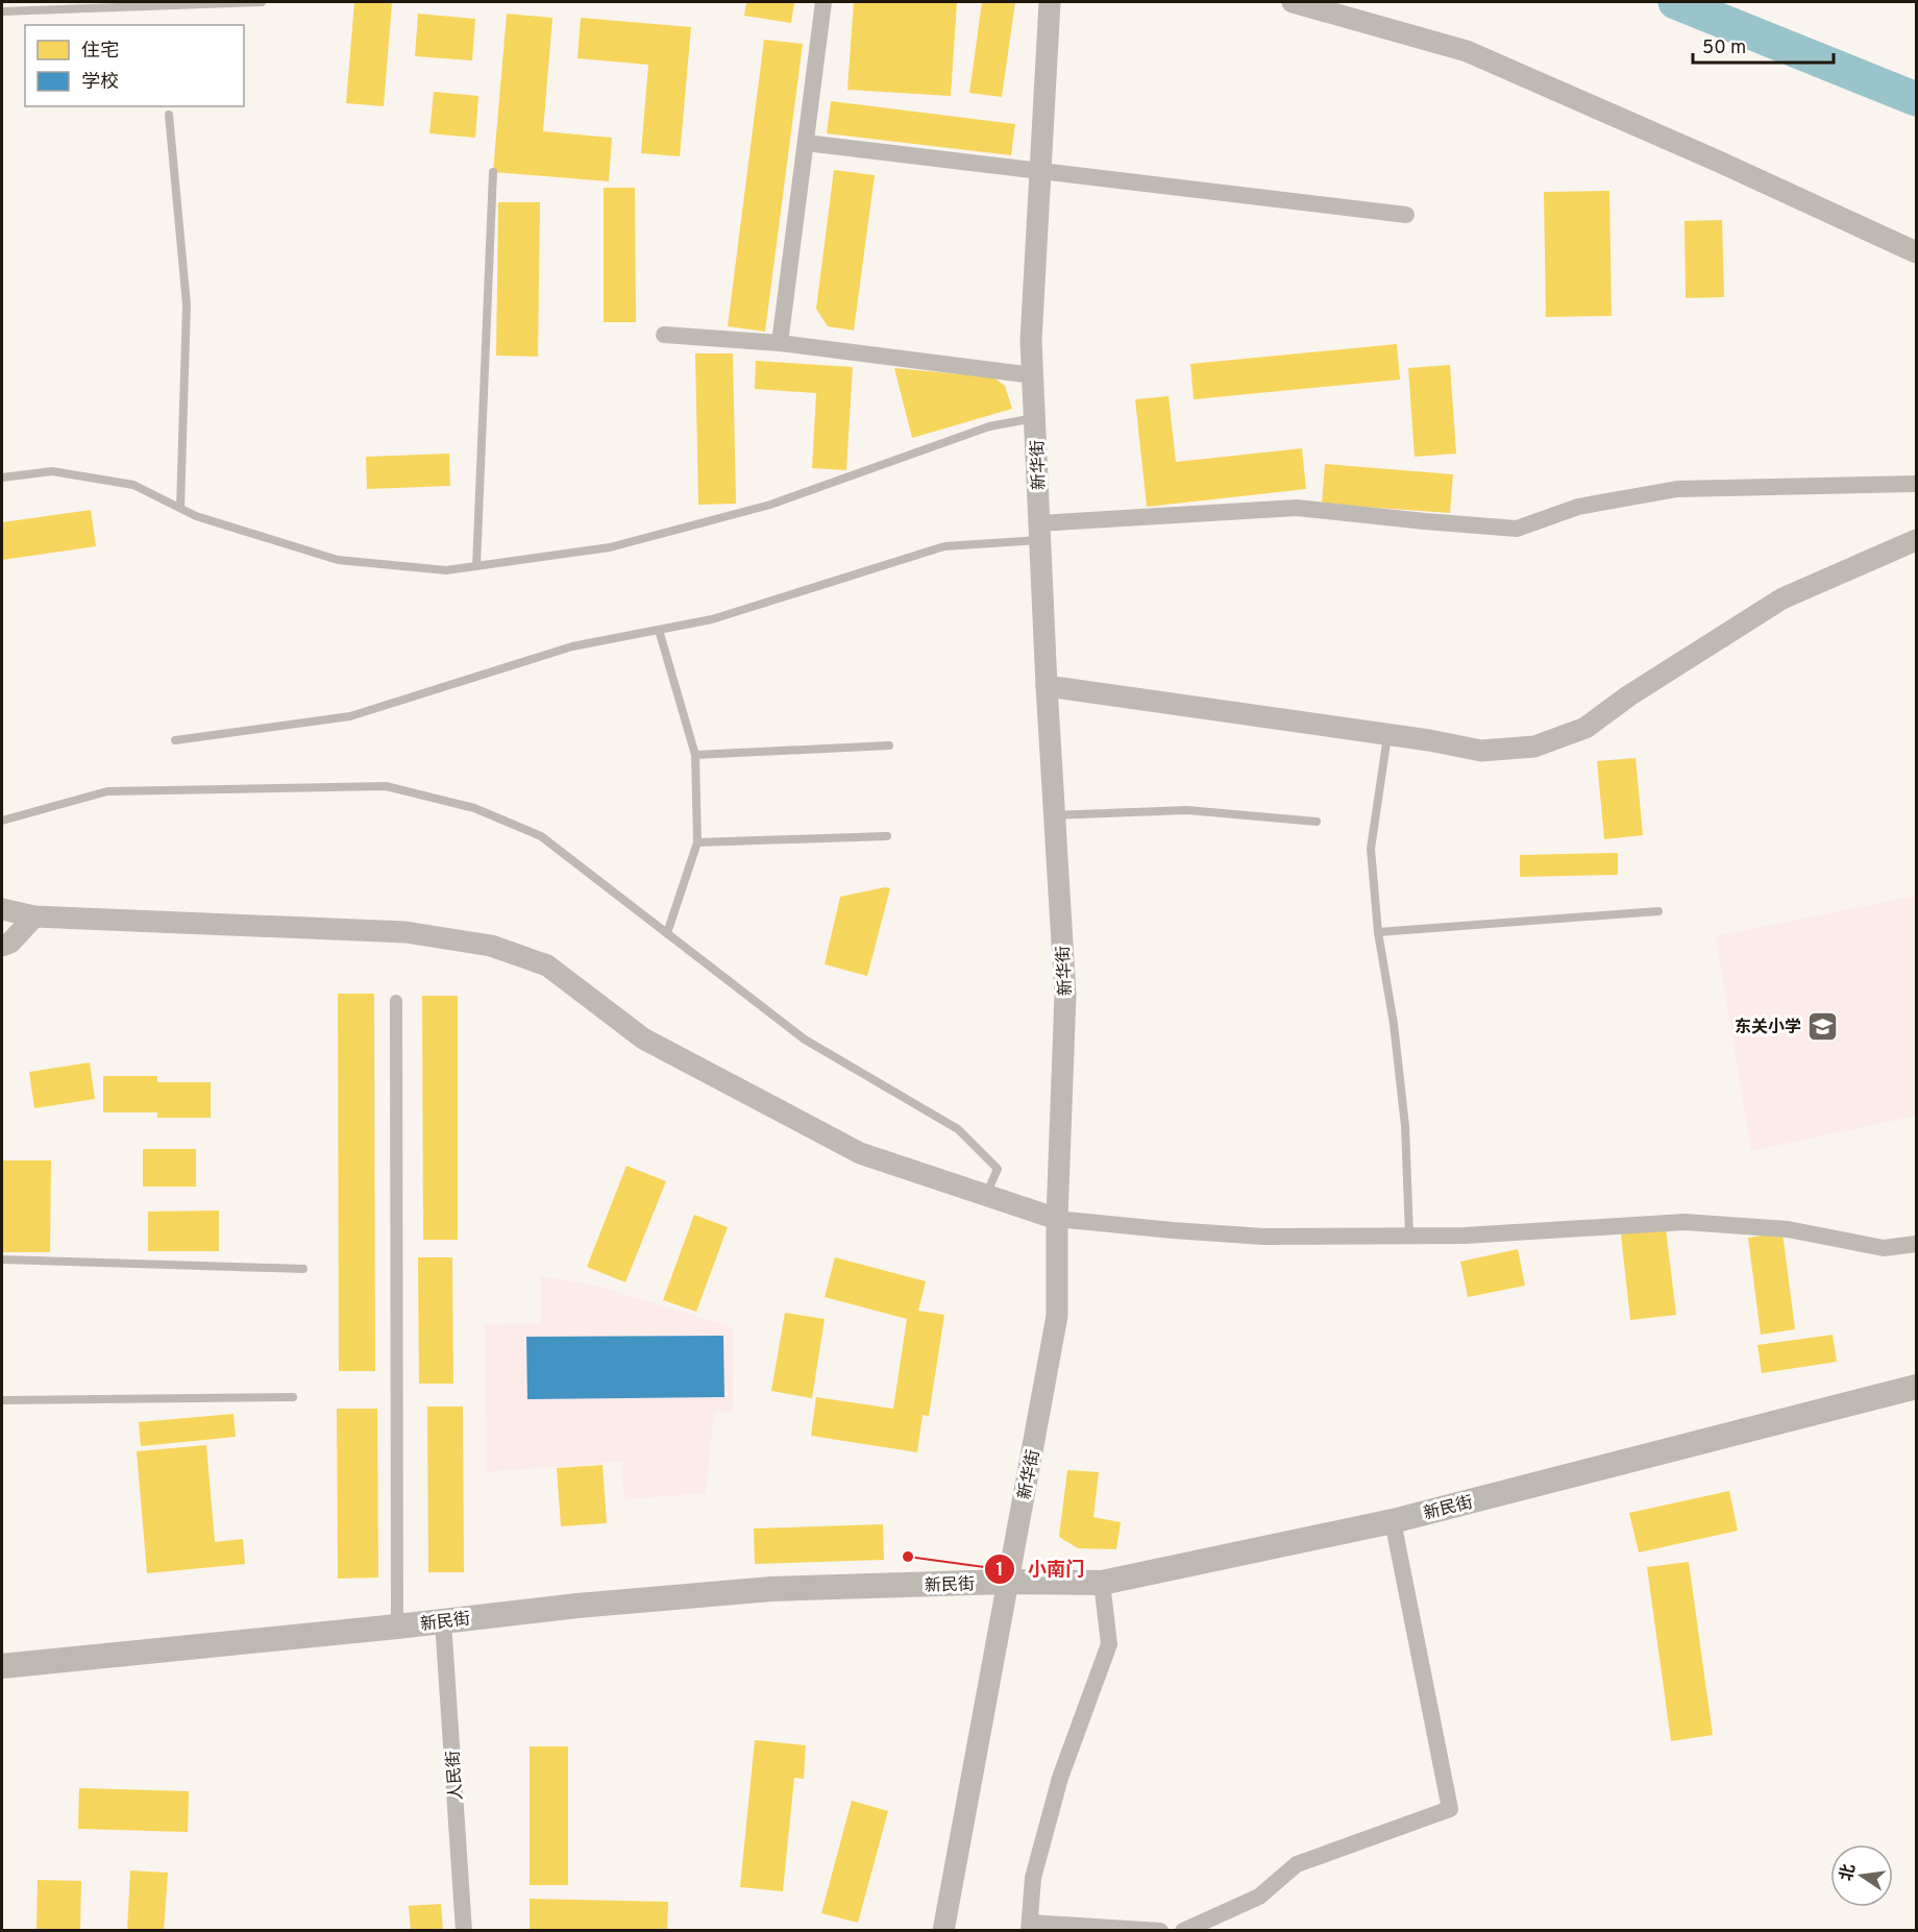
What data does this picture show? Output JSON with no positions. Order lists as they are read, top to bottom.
{
  "streets": {
    "main road": ["新民街"],
    "street": ["新华街", "人民街"]
  },
  "crossings": [
    ["新华街", "新民街"],
    ["新民街", "人民街"]
  ],
  "places": {
    "school or university": ["东关小学"],
    "other": ["小南门"]
  },
  "legend": ["住宅", "学校"],
  "scale_bar": "50 m",
  "north": "left"
}
